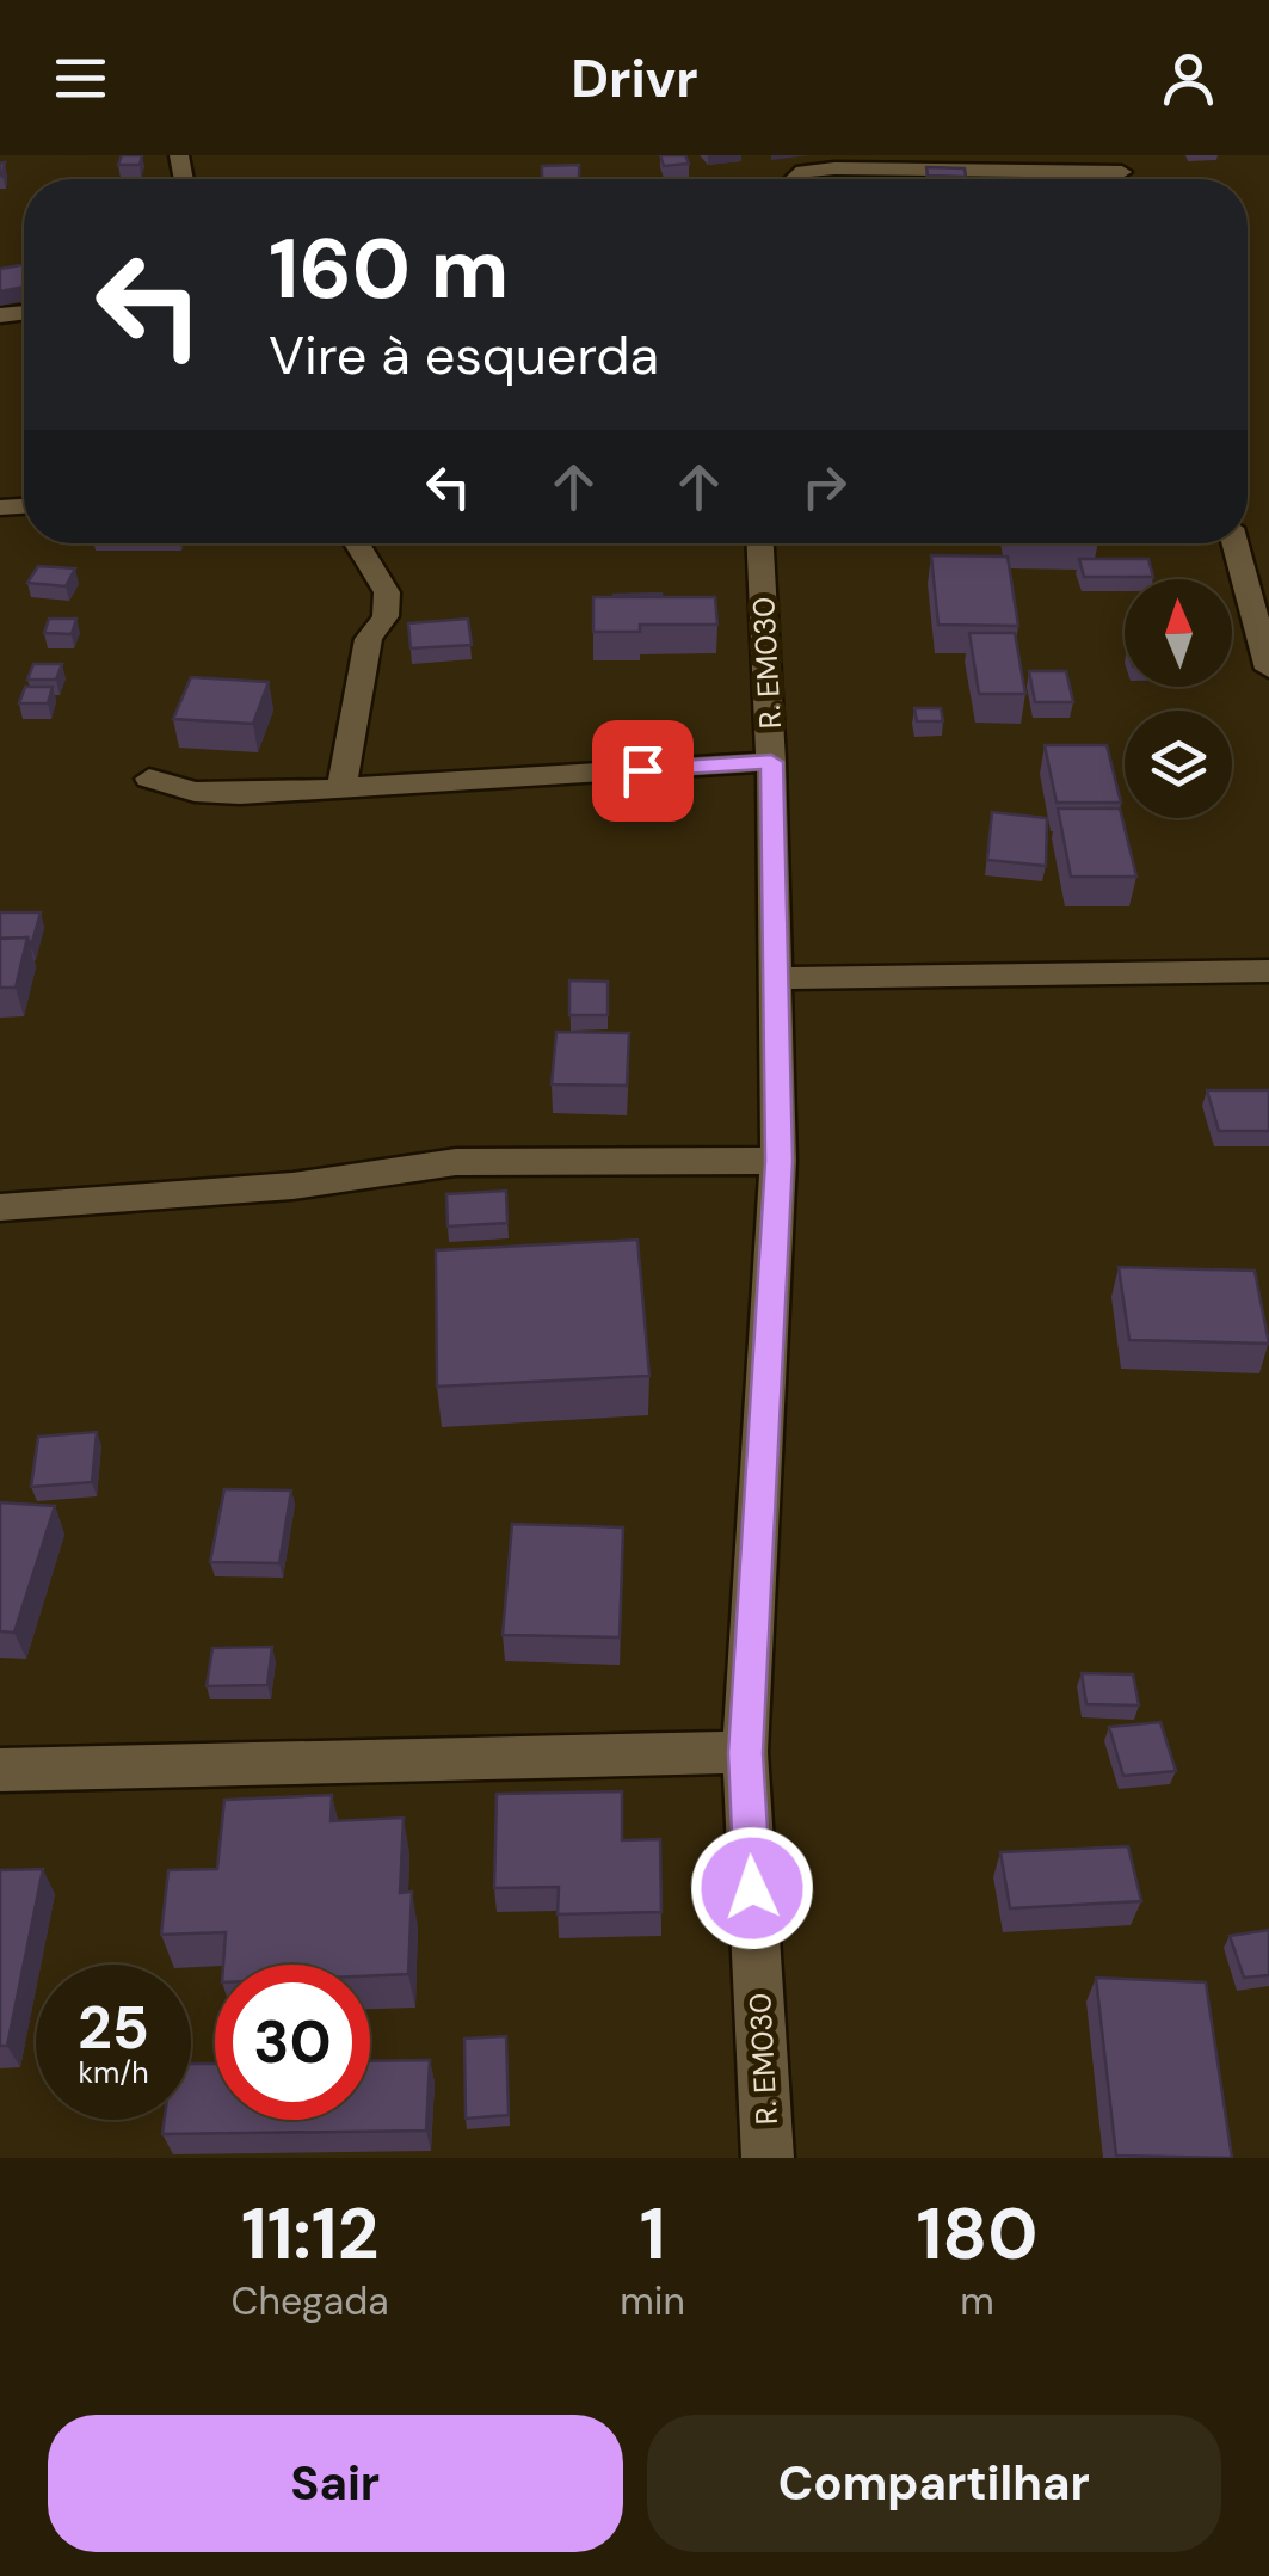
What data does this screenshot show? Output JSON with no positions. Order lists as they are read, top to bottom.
{
  "streets": {
    "street": ["R. EM030"]
  },
  "north": "top",
  "page": {
    "header": "Drivr",
    "turn": ["160 m", "Vire à esquerda"],
    "speed": "25 km/h",
    "limit": "30",
    "eta": [
      "11:12",
      "Chegada",
      "1",
      "min",
      "180",
      "m"
    ],
    "buttons": ["Sair", "Compartilhar"]
  }
}
